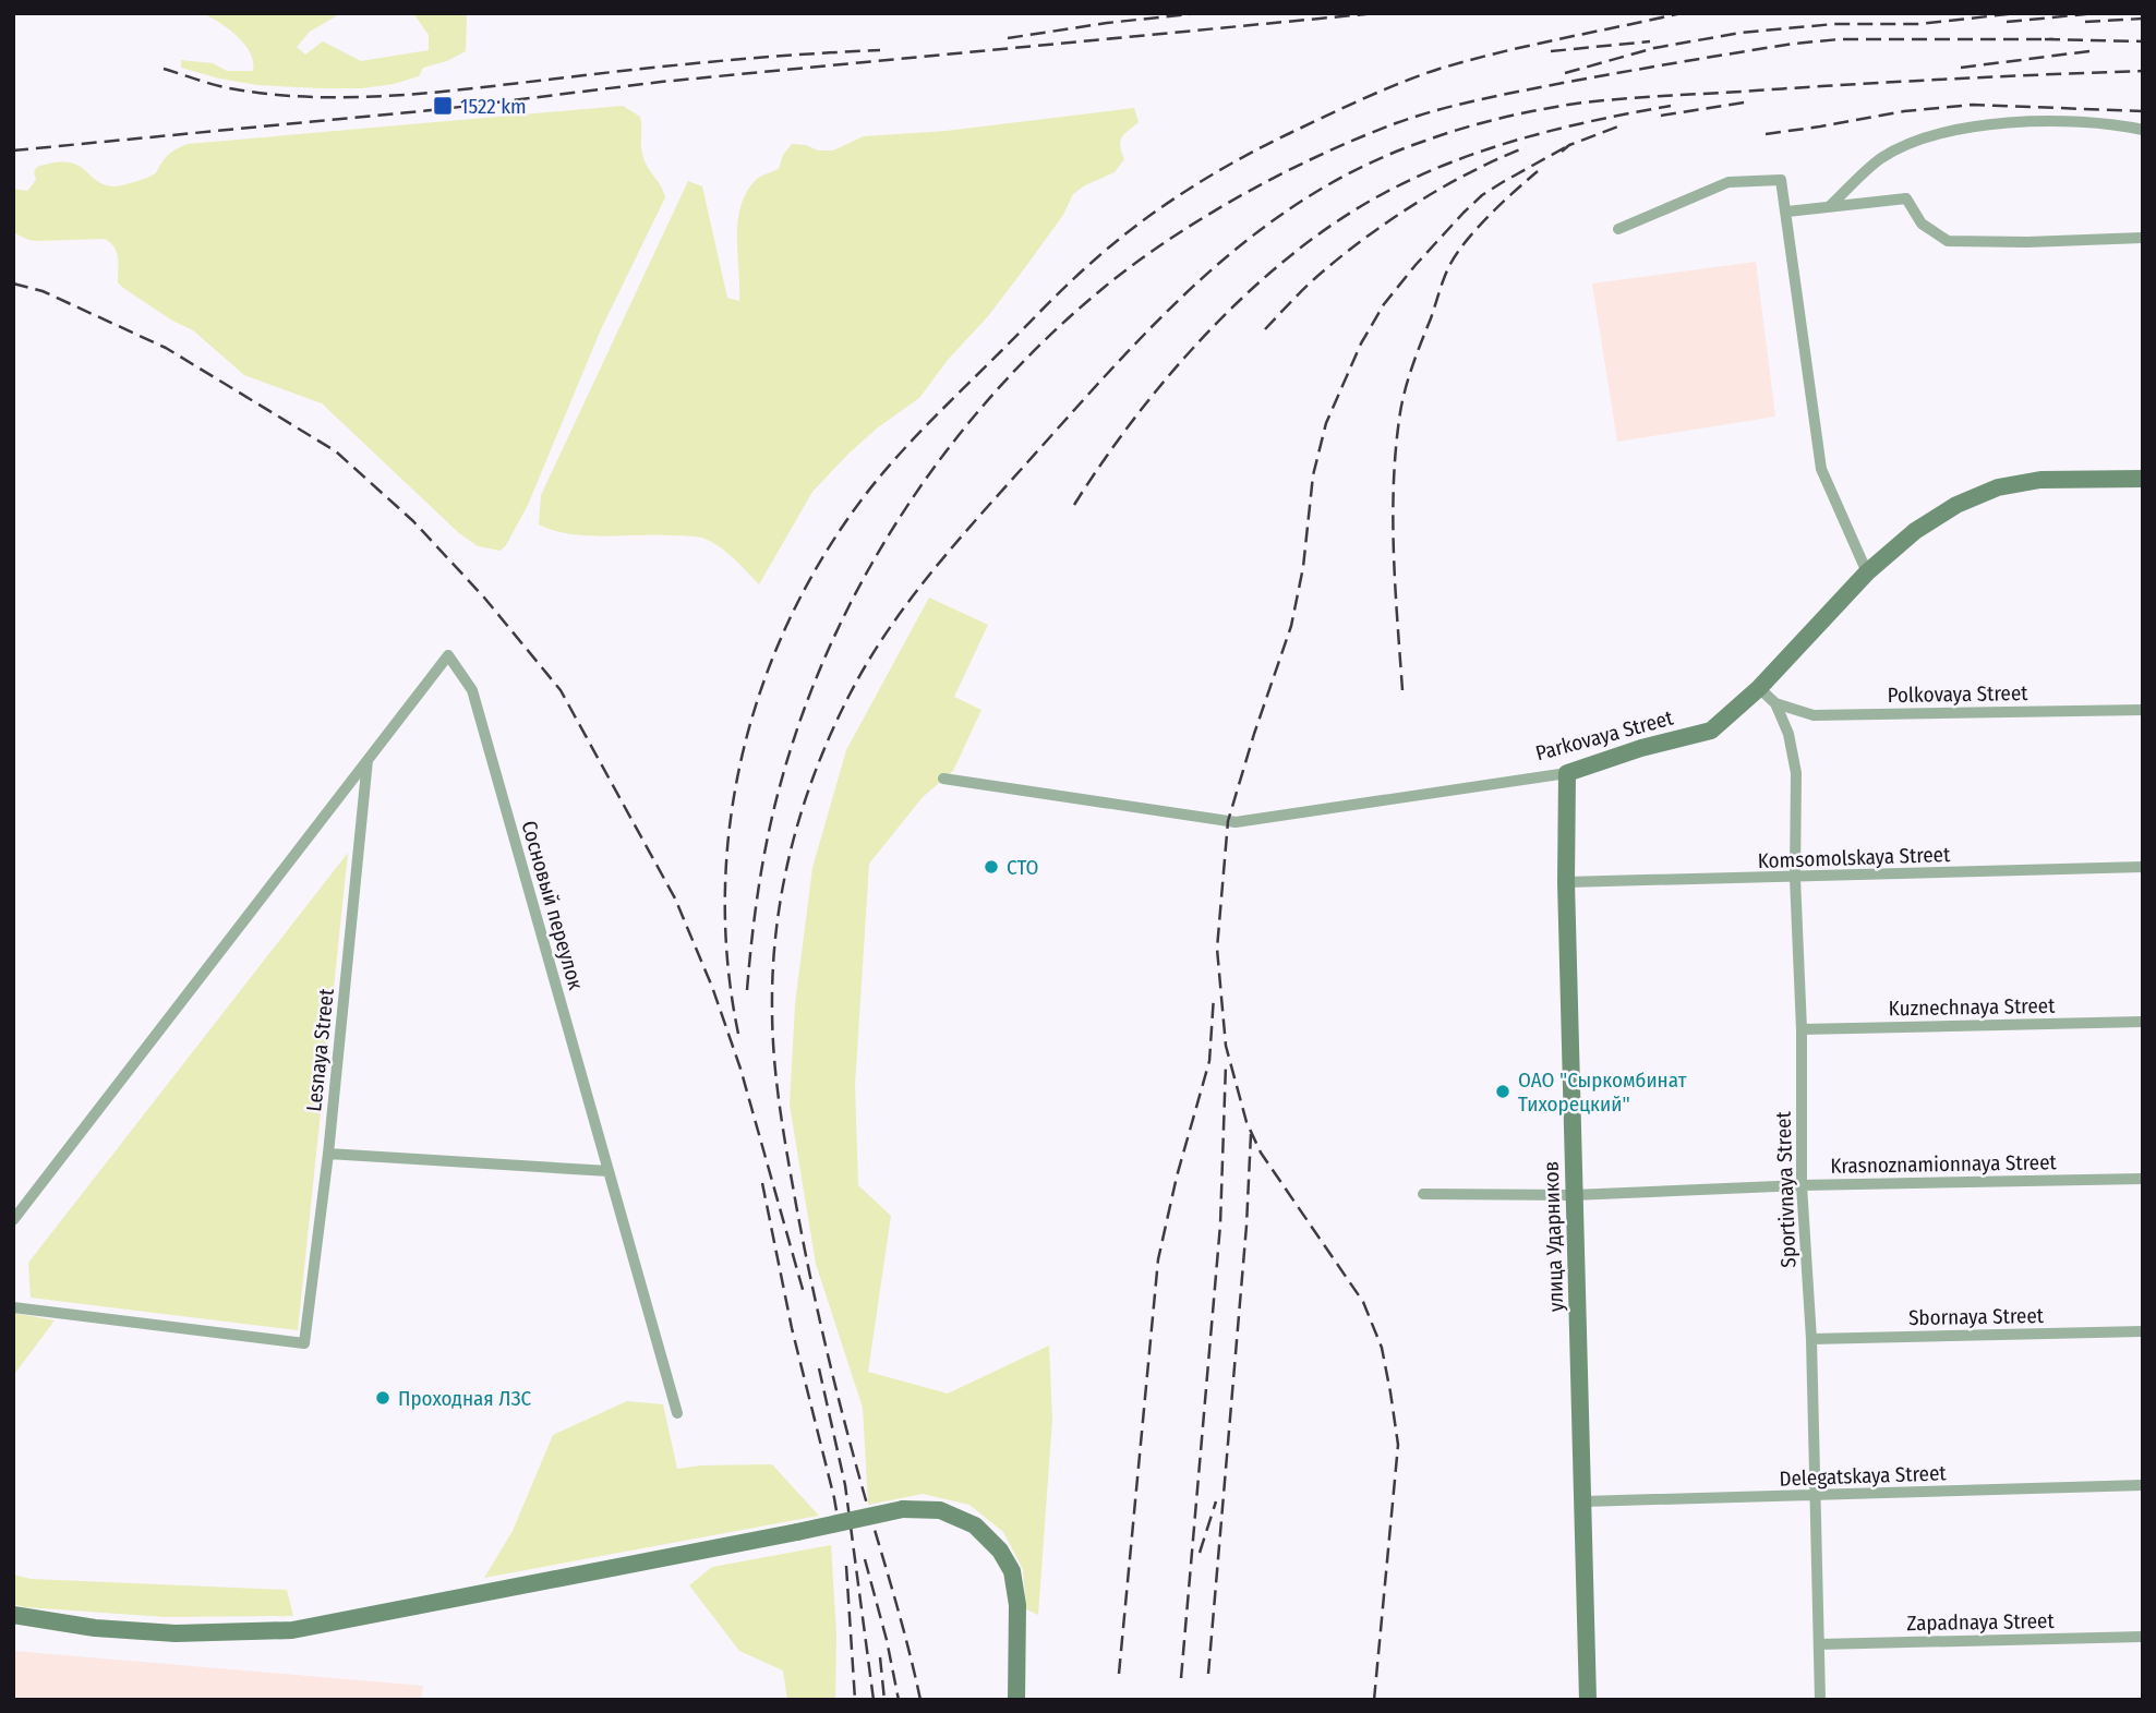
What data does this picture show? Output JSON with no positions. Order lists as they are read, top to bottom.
{
  "streets": {
    "main road": ["Parkovaya Street", "улица Ударников"],
    "street": [
      "Polkovaya Street",
      "Komsomolskaya Street",
      "Сосновый переулок",
      "Kuznechnaya Street",
      "Lesnaya Street",
      "Krasnoznamionnaya Street",
      "Sportivnaya Street",
      "Sbornaya Street",
      "Delegatskaya Street",
      "Zapadnaya Street"
    ]
  },
  "crossings": [
    ["Polkovaya Street", "Sportivnaya Street"],
    ["Parkovaya Street", "Sportivnaya Street"],
    ["Parkovaya Street", "улица Ударников"],
    ["Komsomolskaya Street", "Sportivnaya Street"],
    ["Komsomolskaya Street", "улица Ударников"],
    ["Сосновый переулок", "Lesnaya Street"],
    ["Kuznechnaya Street", "Sportivnaya Street"],
    ["Krasnoznamionnaya Street", "Sportivnaya Street"],
    ["Krasnoznamionnaya Street", "улица Ударников"],
    ["Sportivnaya Street", "Sbornaya Street"],
    ["Sportivnaya Street", "Delegatskaya Street"],
    ["Sportivnaya Street", "Zapadnaya Street"],
    ["улица Ударников", "Delegatskaya Street"]
  ],
  "places": {
    "transit": ["1522 km"],
    "other": ["СТО", "ОАО \"Сыркомбинат Тихорецкий\"", "Проходная ЛЗС"]
  }
}
